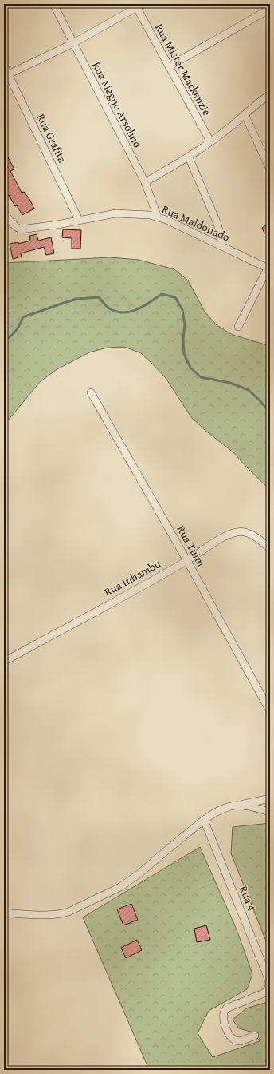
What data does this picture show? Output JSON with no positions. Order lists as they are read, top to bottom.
{
  "streets": {
    "street": [
      "Rua Mister Mackenzie",
      "Rua Magno Arsolino",
      "Rua Grafita",
      "Rua Maldonado",
      "Rua Tuim",
      "Rua Inhambu",
      "Rua 4"
    ]
  },
  "crossings": [
    ["Rua Magno Arsolino", "Rua Maldonado"],
    ["Rua Grafita", "Rua Maldonado"],
    ["Rua Tuim", "Rua Inhambu"]
  ]
}
